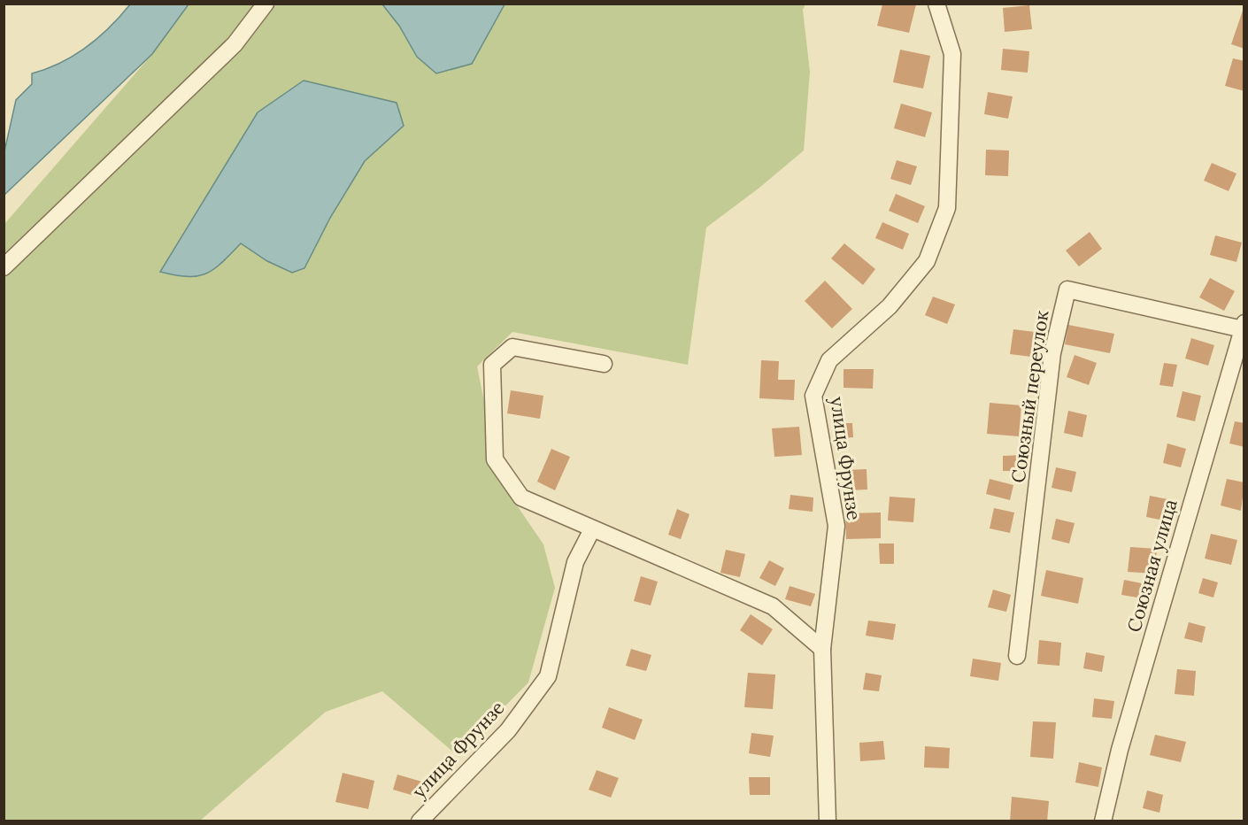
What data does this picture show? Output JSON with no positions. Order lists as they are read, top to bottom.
{
  "streets": {
    "street": ["Союзный переулок", "улица Фрунзе", "Союзная улица"]
  },
  "crossings": [
    ["Союзный переулок", "Союзная улица"]
  ]
}
